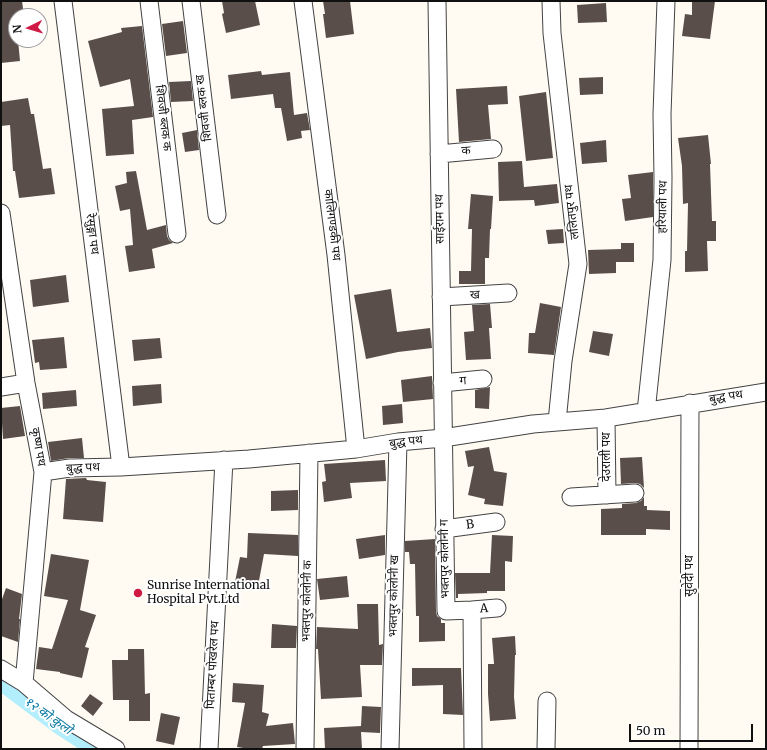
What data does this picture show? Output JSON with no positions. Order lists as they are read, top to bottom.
{
  "streets": {
    "street": [
      "शिवजी ब्लक ख",
      "शिवजी ब्लक क",
      "क",
      "हरियाली पथ",
      "ललितपुर पथ",
      "साईराम पथ",
      "कालिगण्डकी पथ",
      "रेसुङ्गा पथ",
      "ख",
      "ग",
      "बुद्ध पथ",
      "कृष्ण पथ",
      "देउराली पथ",
      "B",
      "भक्तपुर कोलोनी ग",
      "सुवेदी पथ",
      "भक्तपुर कोलोनी ख",
      "भक्तपुर कोलोनी क",
      "A",
      "पिताम्बर पोखरेल पथ"
    ]
  },
  "crossings": [
    ["क", "साईराम पथ"],
    ["हरियाली पथ", "बुद्ध पथ"],
    ["ललितपुर पथ", "बुद्ध पथ"],
    ["साईराम पथ", "ख"],
    ["साईराम पथ", "ग"],
    ["साईराम पथ", "बुद्ध पथ"],
    ["साईराम पथ", "भक्तपुर कोलोनी ग"],
    ["कालिगण्डकी पथ", "बुद्ध पथ"],
    ["रेसुङ्गा पथ", "बुद्ध पथ"],
    ["बुद्ध पथ", "कृष्ण पथ"],
    ["बुद्ध पथ", "देउराली पथ"],
    ["बुद्ध पथ", "भक्तपुर कोलोनी ग"],
    ["बुद्ध पथ", "सुवेदी पथ"],
    ["बुद्ध पथ", "भक्तपुर कोलोनी ख"],
    ["बुद्ध पथ", "भक्तपुर कोलोनी क"],
    ["बुद्ध पथ", "पिताम्बर पोखरेल पथ"],
    ["B", "भक्तपुर कोलोनी ग"],
    ["भक्तपुर कोलोनी ग", "A"]
  ],
  "water": ["१२ को कुलो"],
  "places": ["Sunrise International Hospital Pvt.Ltd"],
  "scale_bar": "50 m",
  "north": "left"
}
